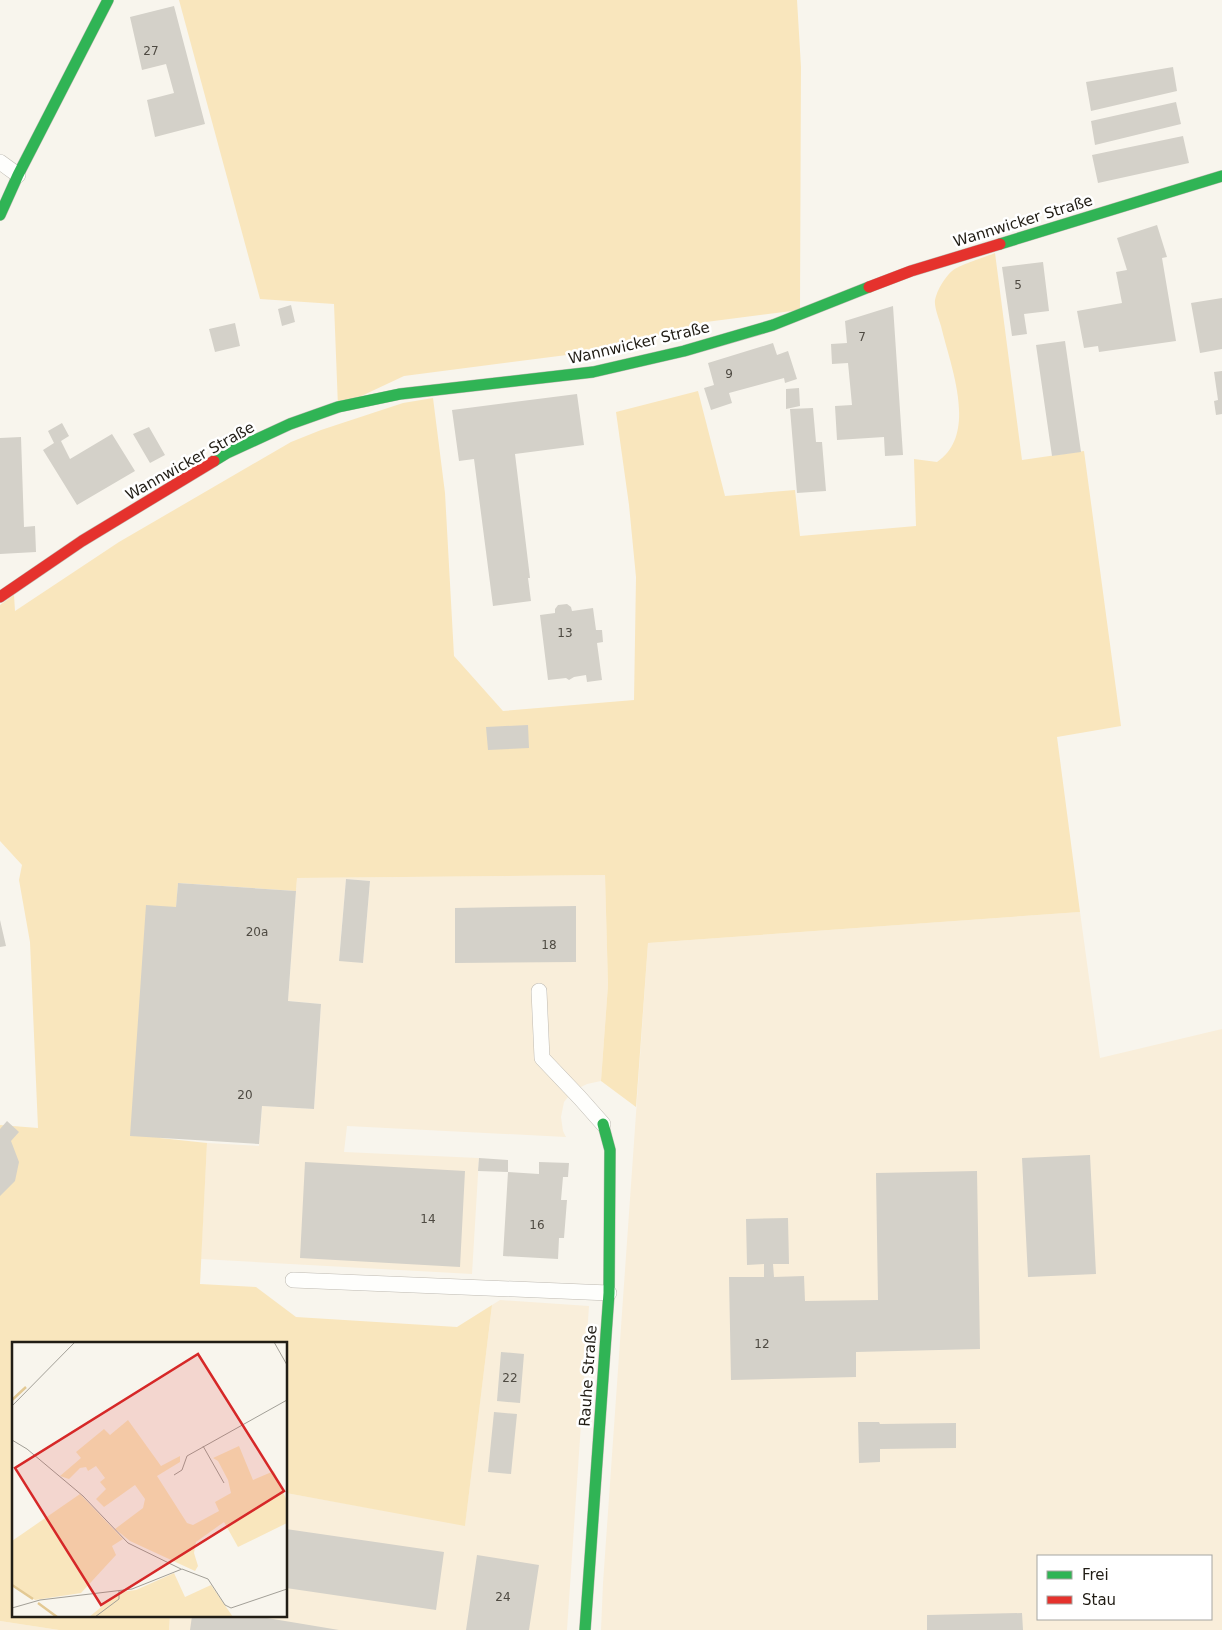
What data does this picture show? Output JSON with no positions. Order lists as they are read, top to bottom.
{
  "streets": {
    "street": ["Wannwicker Straße", "Rauhe Straße"]
  },
  "house_numbers": [
    "27",
    "5",
    "7",
    "9",
    "13",
    "20a",
    "18",
    "20",
    "14",
    "16",
    "12",
    "22",
    "24"
  ],
  "legend": ["Frei", "Stau"]
}
